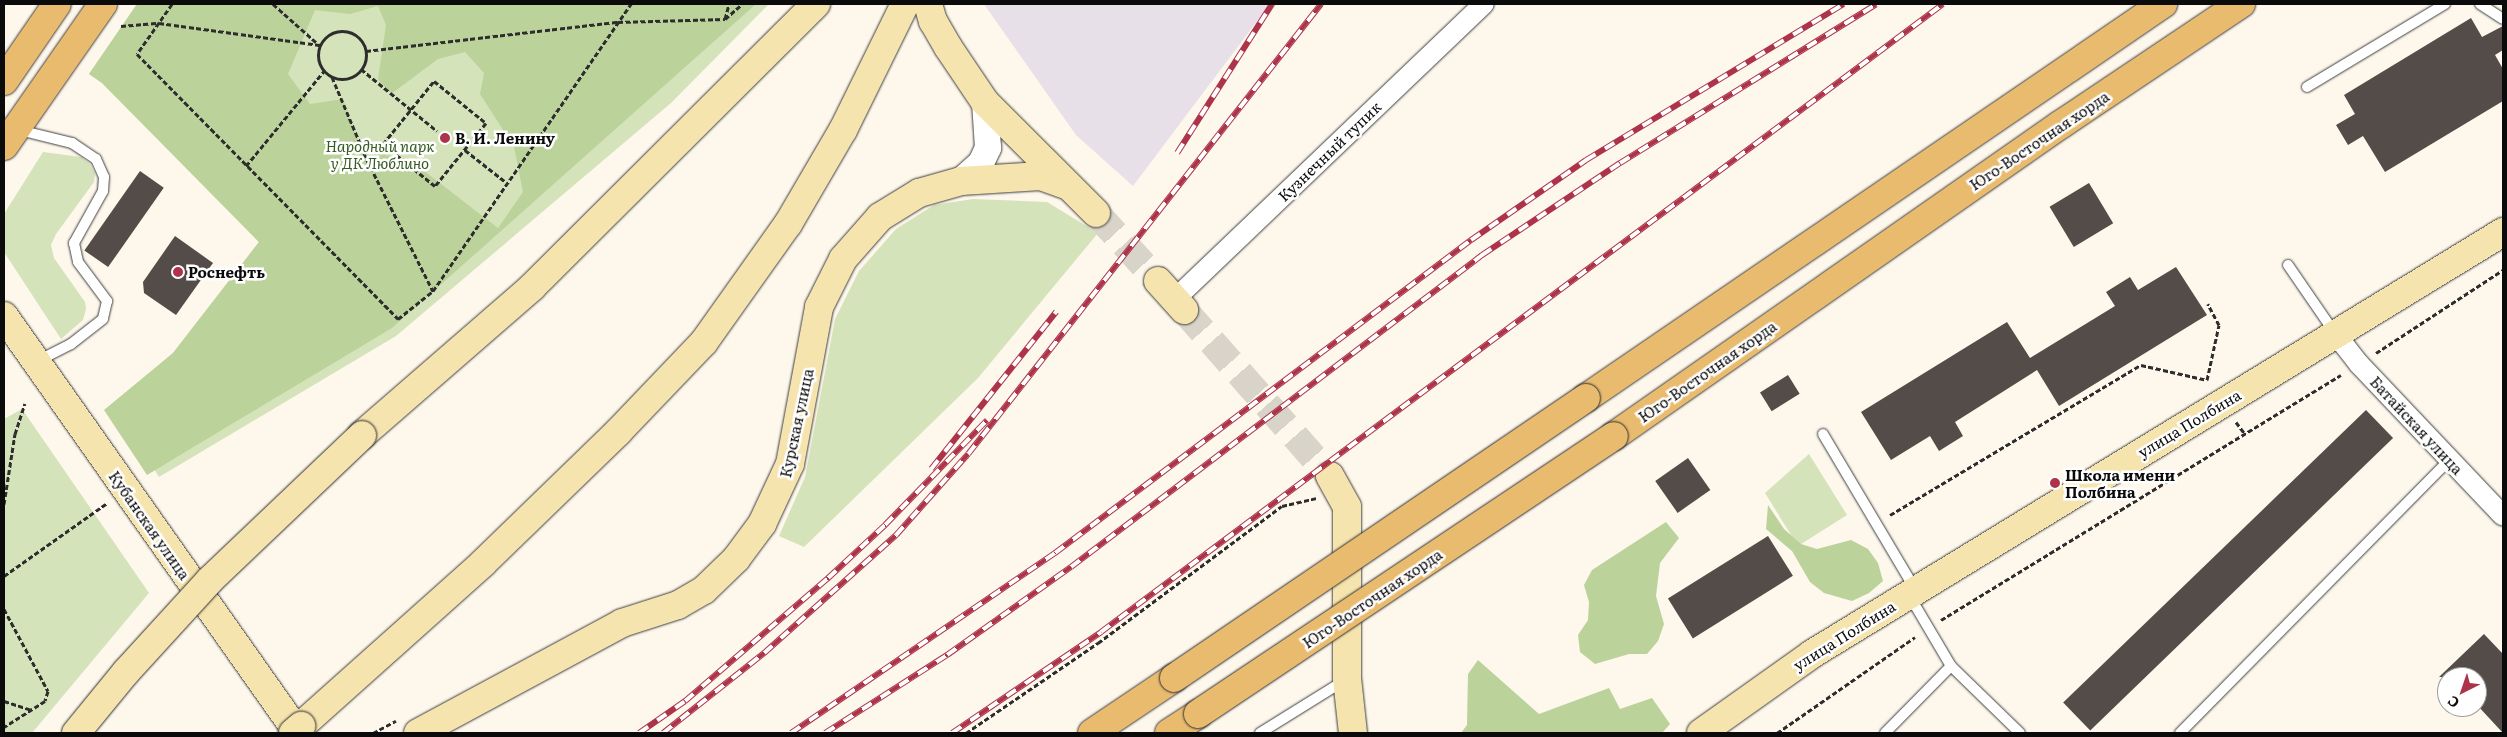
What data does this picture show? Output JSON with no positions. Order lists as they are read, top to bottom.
{
  "streets": {
    "main road": [
      "Юго-Восточная хорда",
      "Курская улица",
      "улица Полбина",
      "Кубанская улица"
    ],
    "street": ["Кузнечный тупик", "Батайская улица"]
  },
  "crossings": [
    ["улица Полбина", "Батайская улица"]
  ],
  "parks": ["Народный парк у ДК Люблино"],
  "places": ["В. И. Ленину", "Роснефть", "Школа имени Полбина"],
  "north": "bottom left"
}
